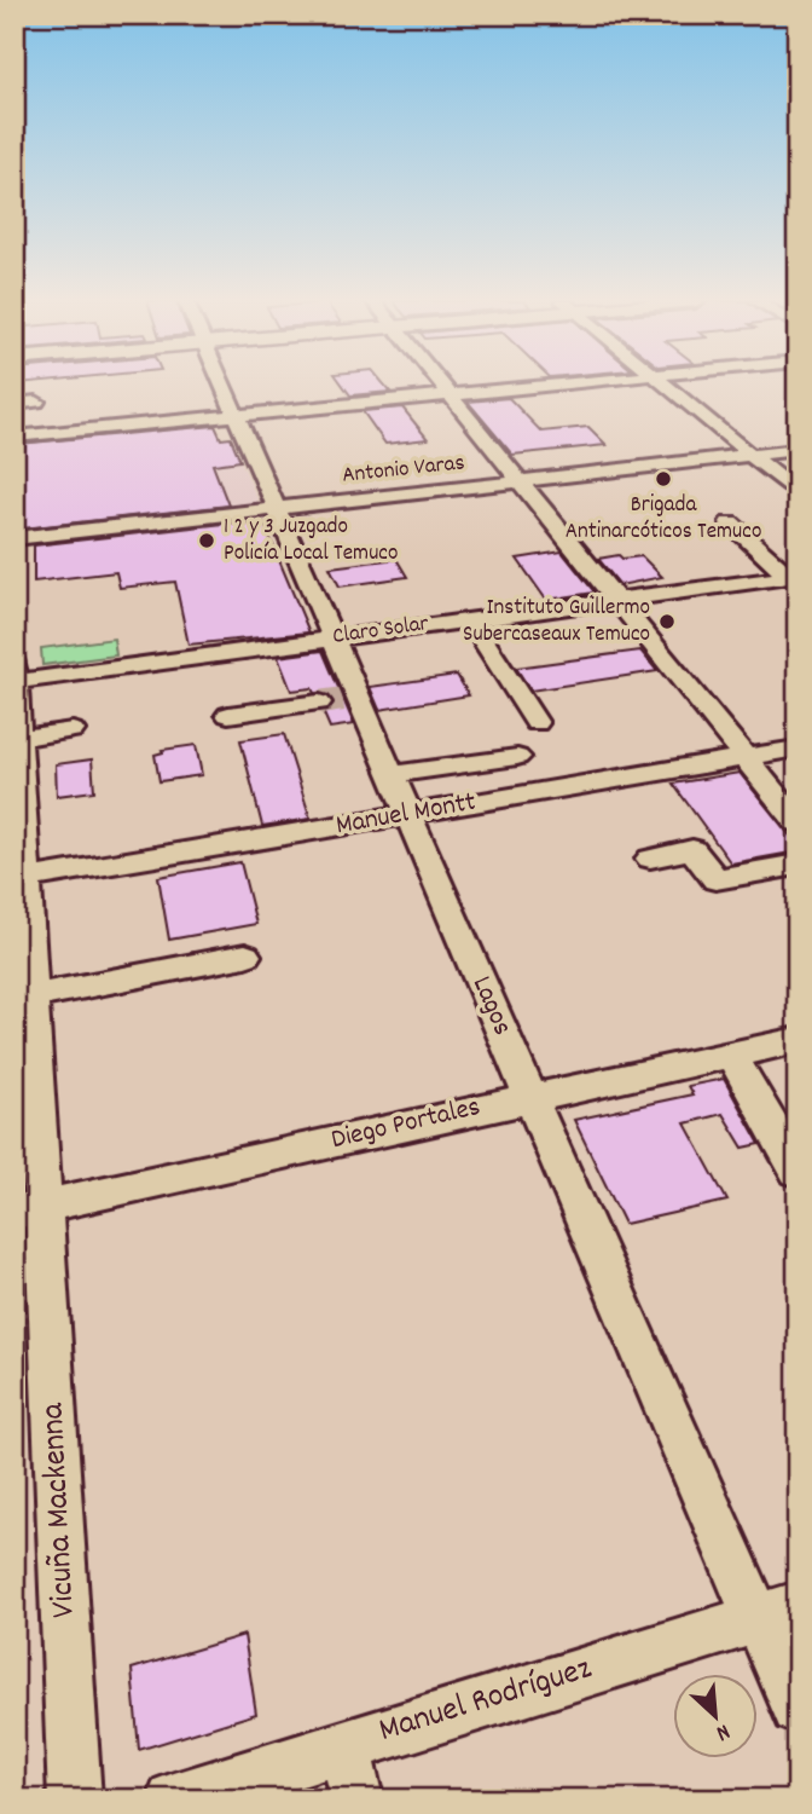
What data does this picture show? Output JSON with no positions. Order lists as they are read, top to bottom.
{
  "streets": {
    "street": [
      "Antonio Varas",
      "Claro Solar",
      "Manuel Montt",
      "Lagos",
      "Diego Portales",
      "Vicuña Mackenna",
      "Manuel Rodríguez"
    ]
  },
  "crossings": [
    ["Antonio Varas", "Lagos"],
    ["Claro Solar", "Lagos"],
    ["Claro Solar", "Vicuña Mackenna"],
    ["Manuel Montt", "Lagos"],
    ["Manuel Montt", "Vicuña Mackenna"],
    ["Lagos", "Diego Portales"],
    ["Lagos", "Manuel Rodríguez"],
    ["Diego Portales", "Vicuña Mackenna"]
  ],
  "places": ["Brigada Antinarcóticos Temuco", "1 2 y 3 Juzgado Policía Local Temuco", "Instituto Guillermo Subercaseaux Temuco"],
  "north": "bottom right"
}
